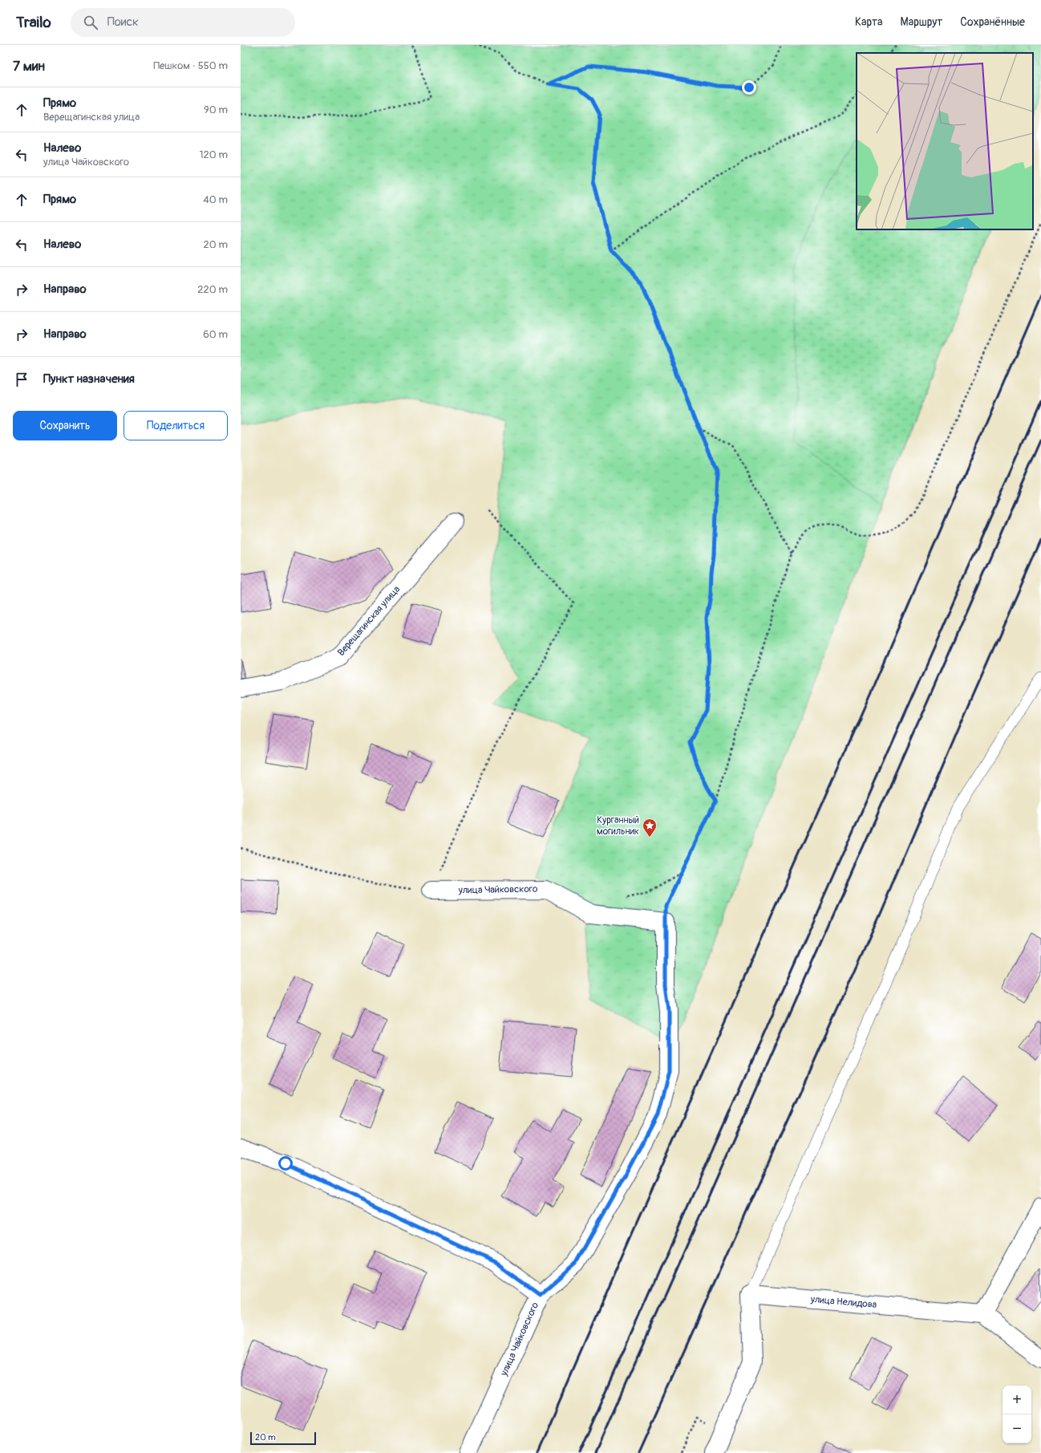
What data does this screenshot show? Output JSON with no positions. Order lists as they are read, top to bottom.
{
  "streets": {
    "street": ["Верещагинская улица", "улица Чайковского", "улица Нелидова"]
  },
  "places": {
    "place": ["Курганный могильник"]
  },
  "scale_bar": "20 m",
  "page": {
    "header": "Trailo",
    "search": "Поиск",
    "nav": ["Карта", "Маршрут", "Сохранённые"],
    "heading": ["7 мин", "Пешком · 550 m"],
    "list": [
      ["Прямо", "Верещагинская улица", "90 m"],
      ["Налево", "улица Чайковского", "120 m"],
      ["Прямо", "40 m"],
      ["Налево", "20 m"],
      ["Направо", "220 m"],
      ["Направо", "60 m"],
      "Пункт назначения"
    ],
    "buttons": ["Сохранить", "Поделиться"],
    "map_buttons": ["+", "−"],
    "scale": "20 m"
  }
}
